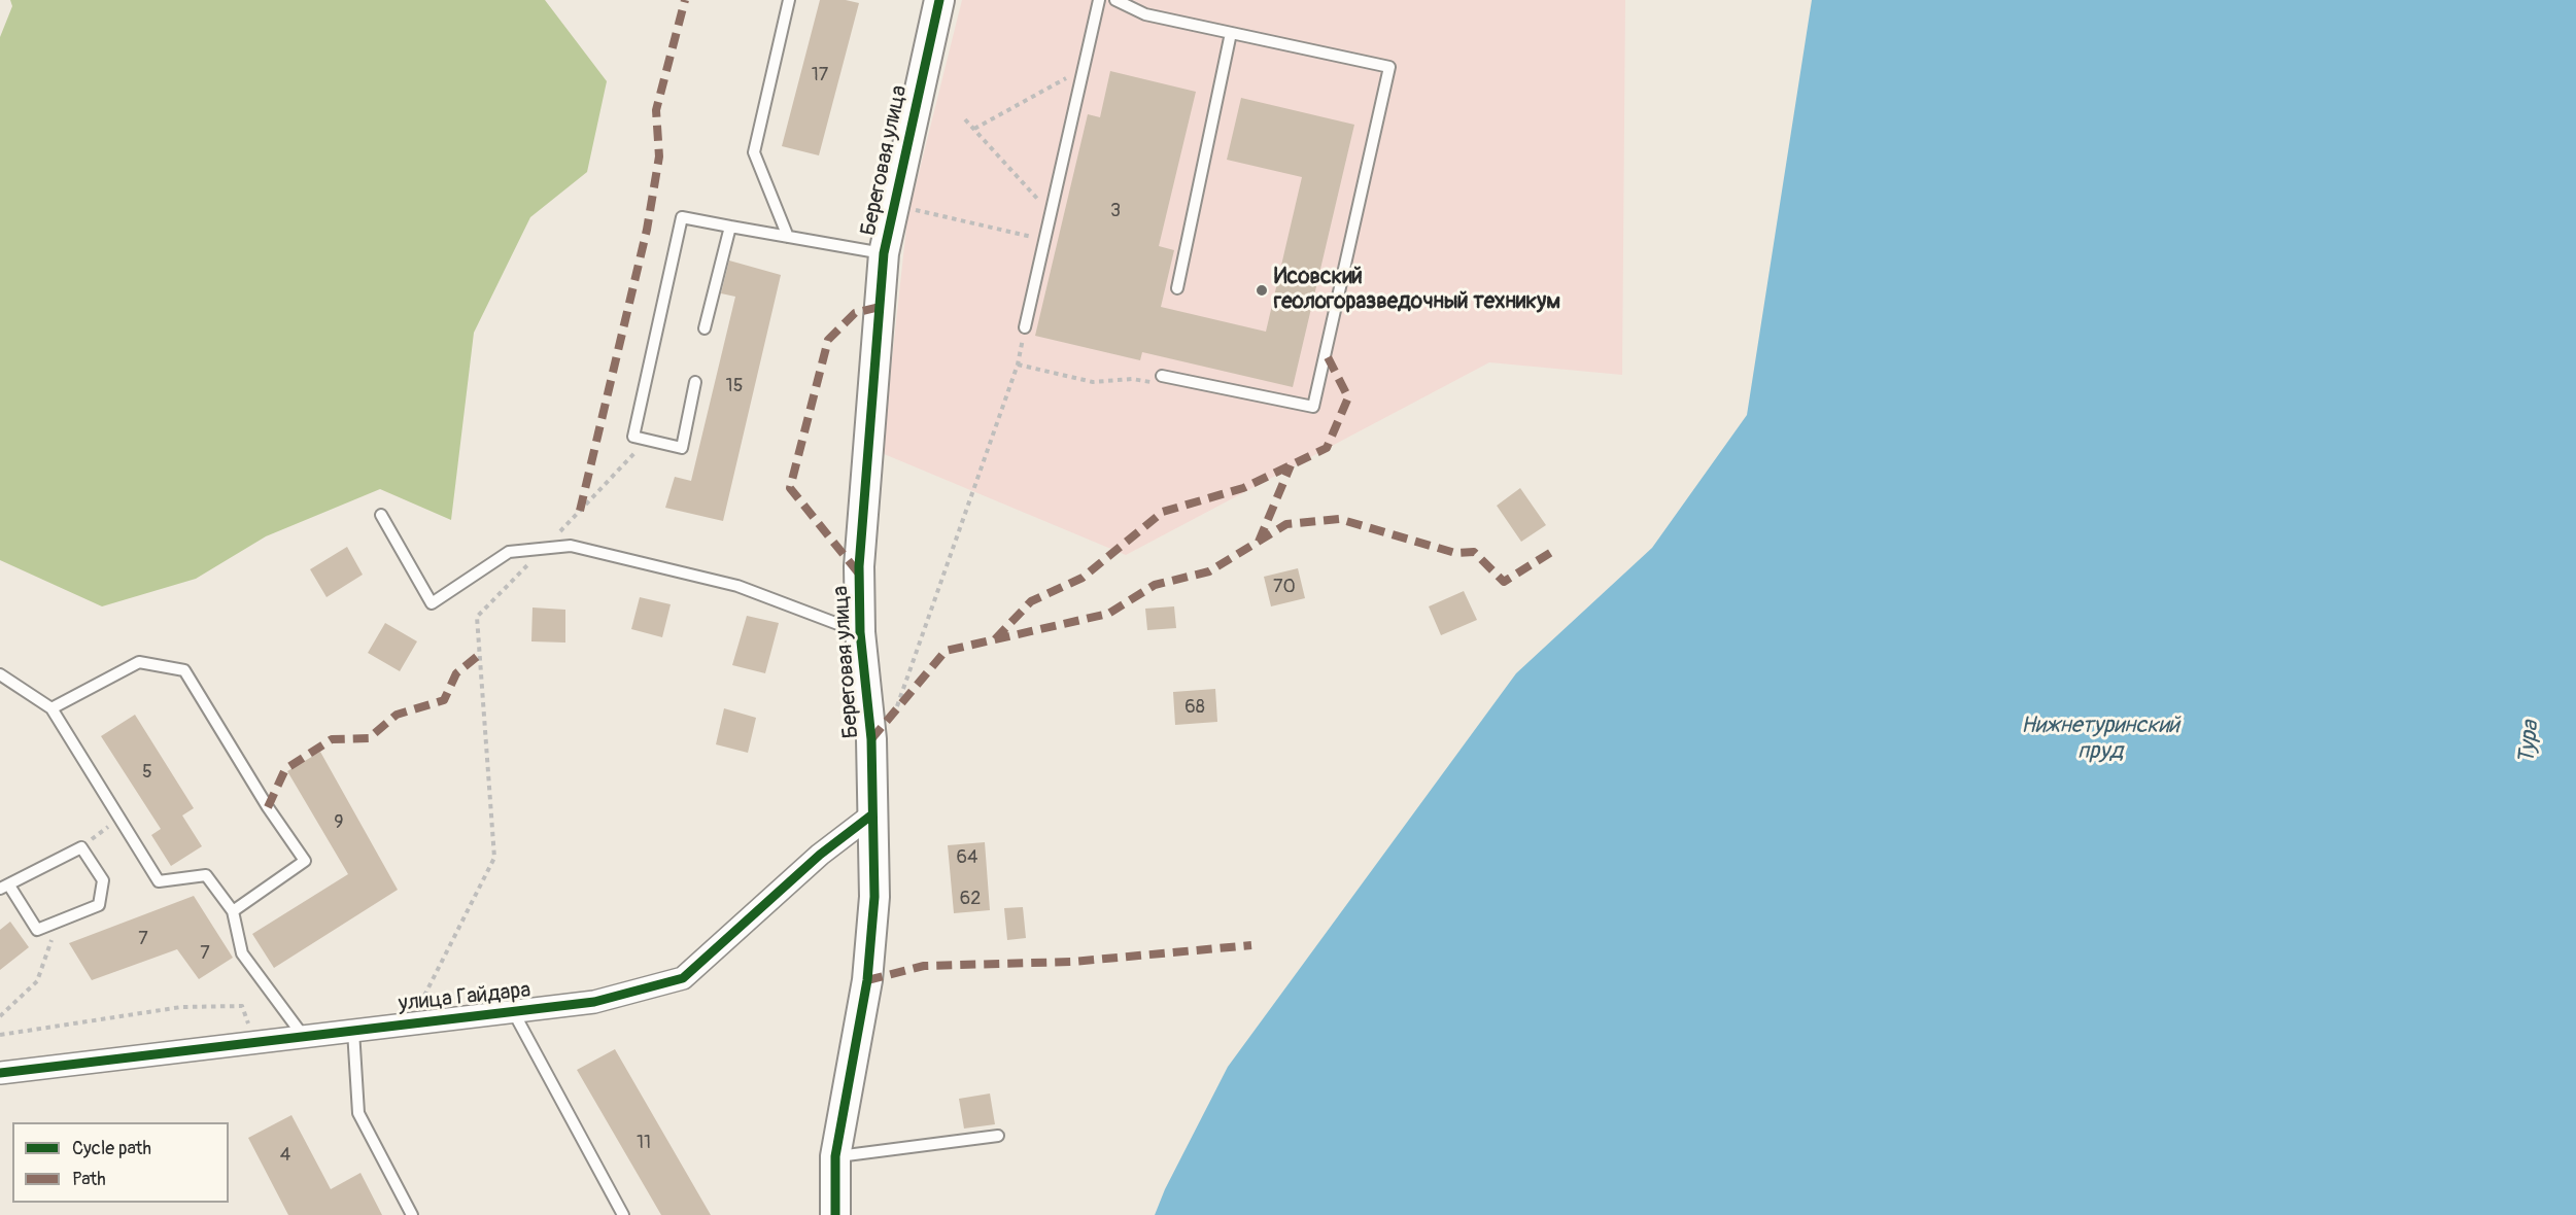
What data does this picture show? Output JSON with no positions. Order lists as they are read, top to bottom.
{
  "streets": {
    "street": ["Береговая улица", "улица Гайдара"]
  },
  "crossings": [
    ["Береговая улица", "улица Гайдара"]
  ],
  "water": ["Нижнетуринский пруд", "Тура"],
  "places": ["Исовский геологоразведочный техникум"],
  "house_numbers": [
    "17",
    "3",
    "15",
    "70",
    "68",
    "5",
    "9",
    "64",
    "62",
    "7",
    "7",
    "11",
    "4"
  ],
  "legend": ["Cycle path", "Path"]
}
